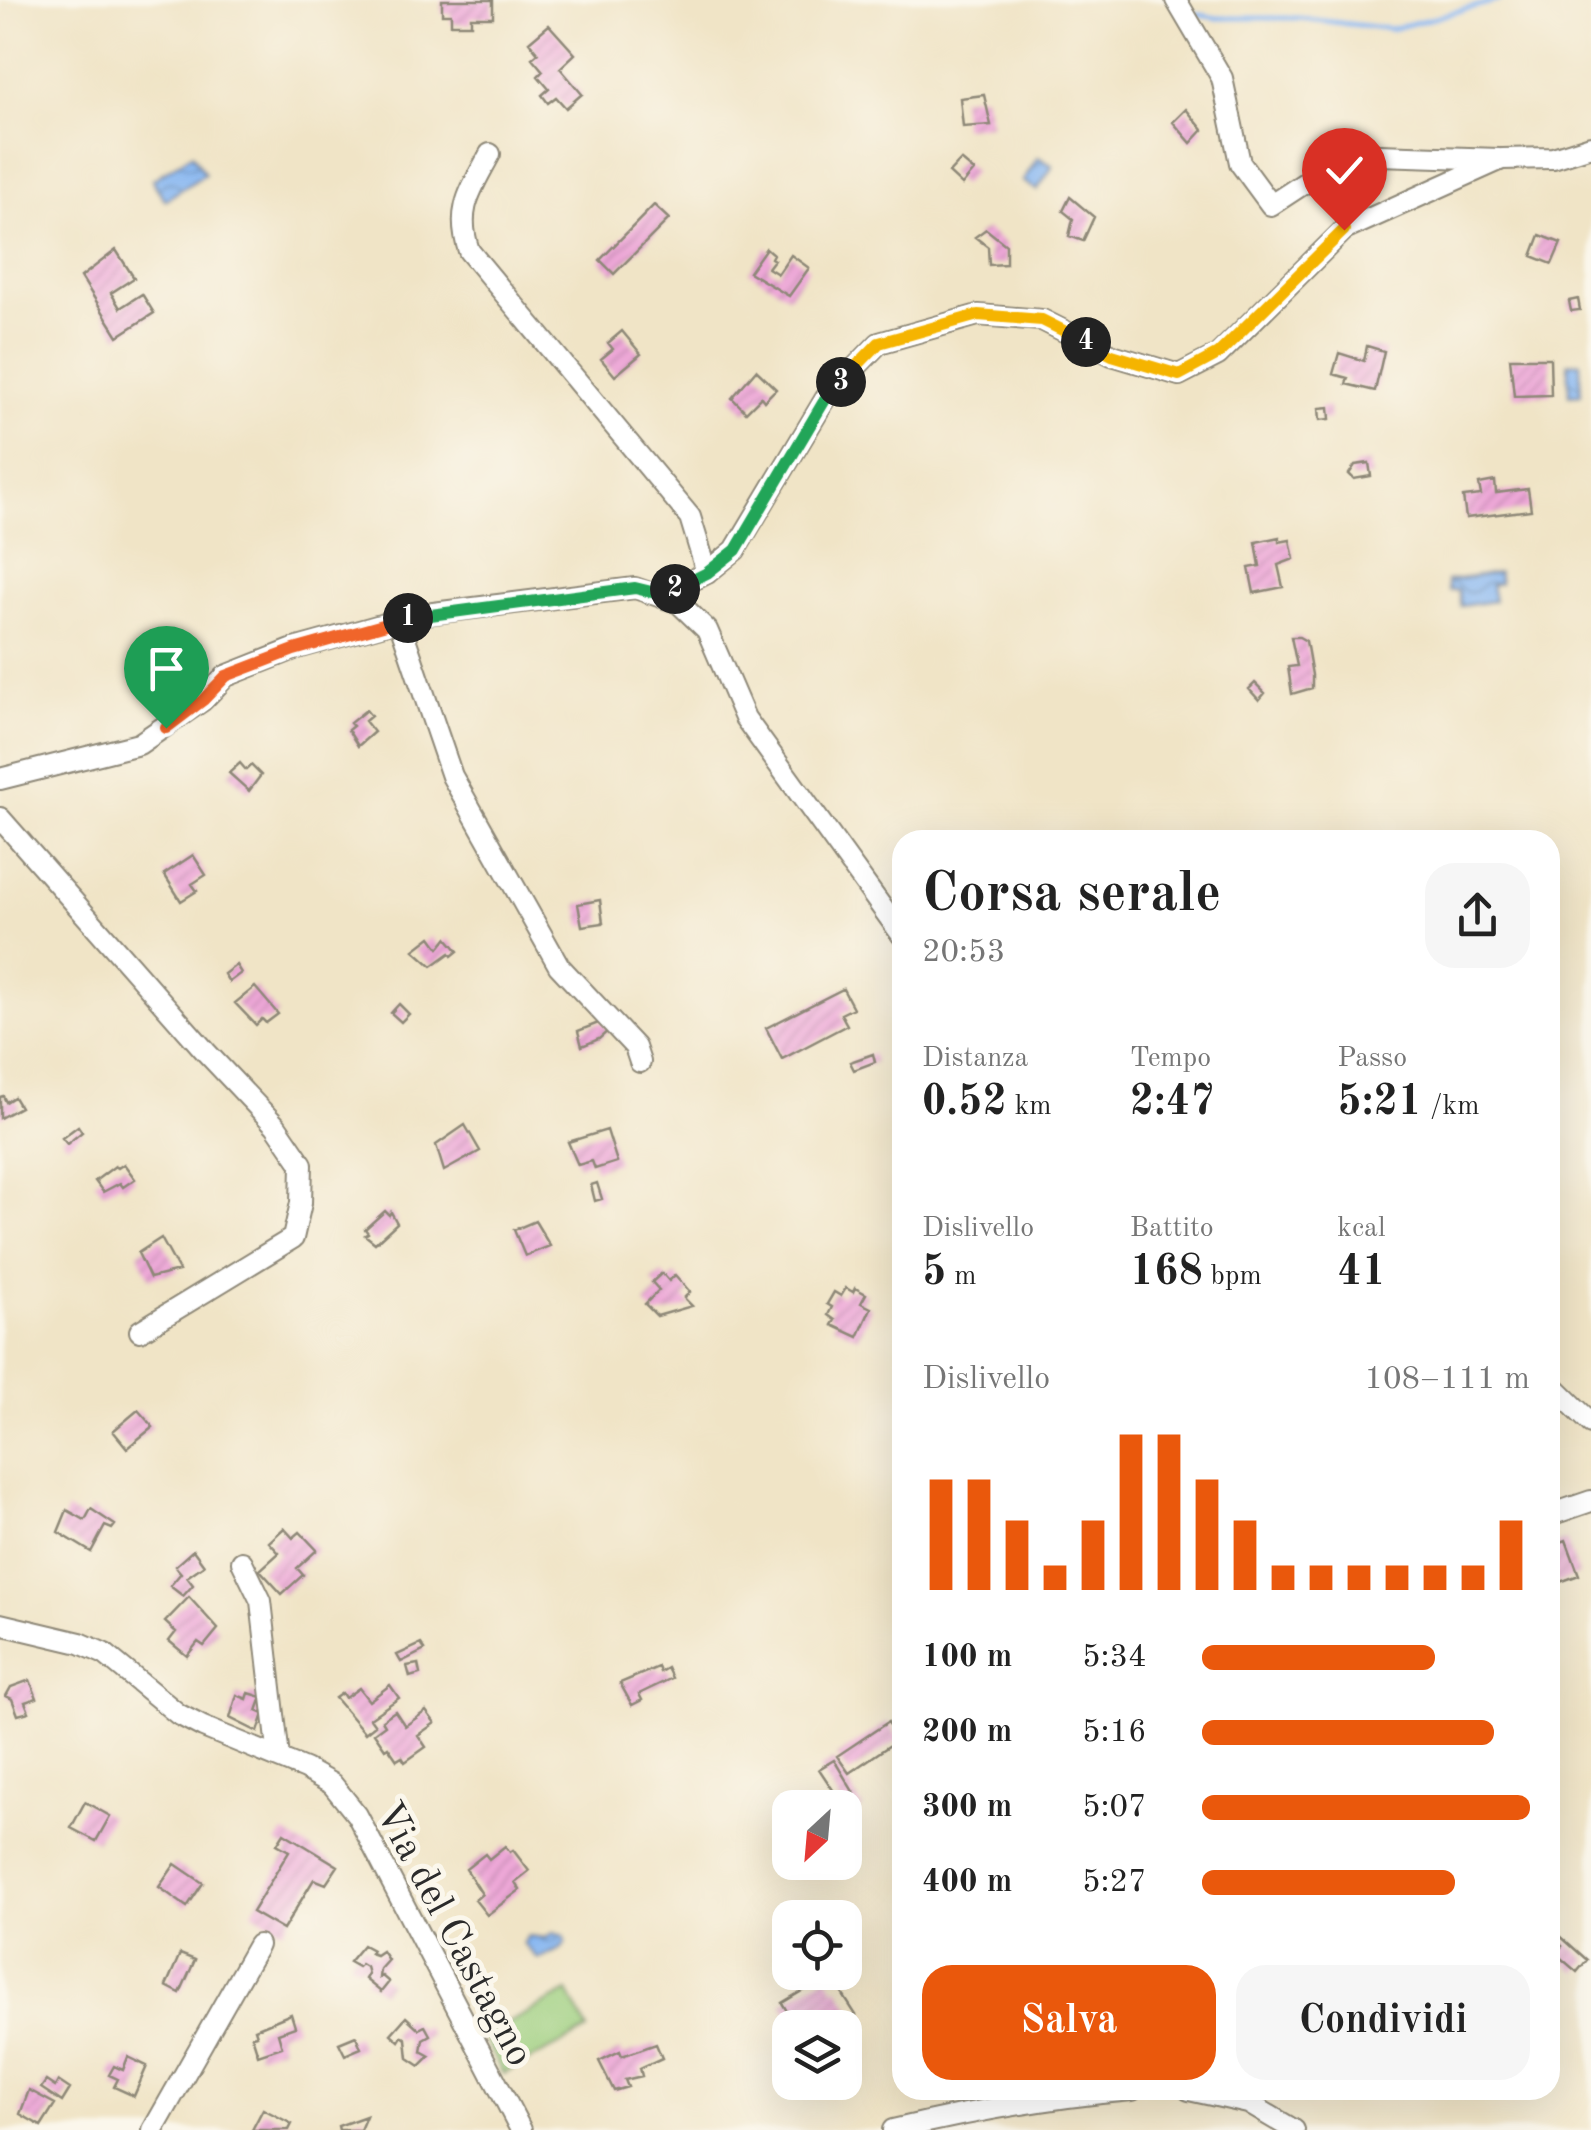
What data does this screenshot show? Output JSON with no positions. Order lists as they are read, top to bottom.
{
  "streets": {
    "street": ["Via del Castagno"]
  },
  "north": "bottom left",
  "page": {
    "pins": [
      "4",
      "3",
      "2",
      "1"
    ],
    "heading": ["Corsa serale", "20:53"],
    "stats": [
      ["Distanza", "0.52 km"],
      ["Tempo", "2:47"],
      ["Passo", "5:21 /km"],
      ["Dislivello", "5 m"],
      ["Battito", "168 bpm"],
      ["kcal", "41"]
    ],
    "chart": ["Dislivello", "108–111 m"],
    "list": [
      {
        "name": "100 m",
        "note": "5:34"
      },
      {
        "name": "200 m",
        "note": "5:16"
      },
      {
        "name": "300 m",
        "note": "5:07"
      },
      {
        "name": "400 m",
        "note": "5:27"
      }
    ],
    "buttons": ["Salva", "Condividi"]
  }
}
